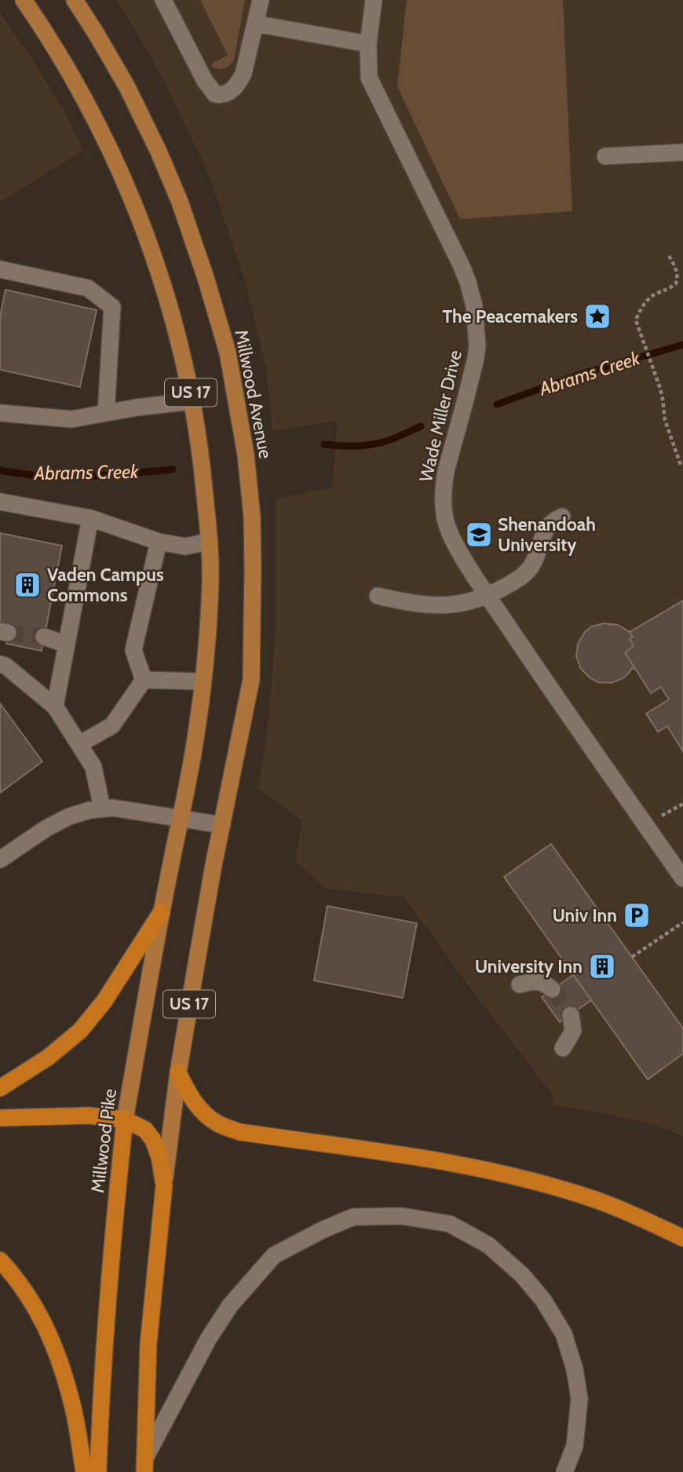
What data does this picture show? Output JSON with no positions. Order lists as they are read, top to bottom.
{
  "streets": {
    "highway": ["US 17", "Millwood Pike"],
    "main road": ["Millwood Avenue"],
    "street": ["Wade Miller Drive"]
  },
  "crossings": [
    ["US 17", "Millwood Avenue"],
    ["US 17", "Millwood Pike"]
  ],
  "water": ["Abrams Creek"],
  "places": {
    "place": ["The Peacemakers"],
    "school or university": ["Shenandoah University"],
    "building": ["Vaden Campus Commons", "University Inn"],
    "parking": ["Univ Inn"]
  }
}
